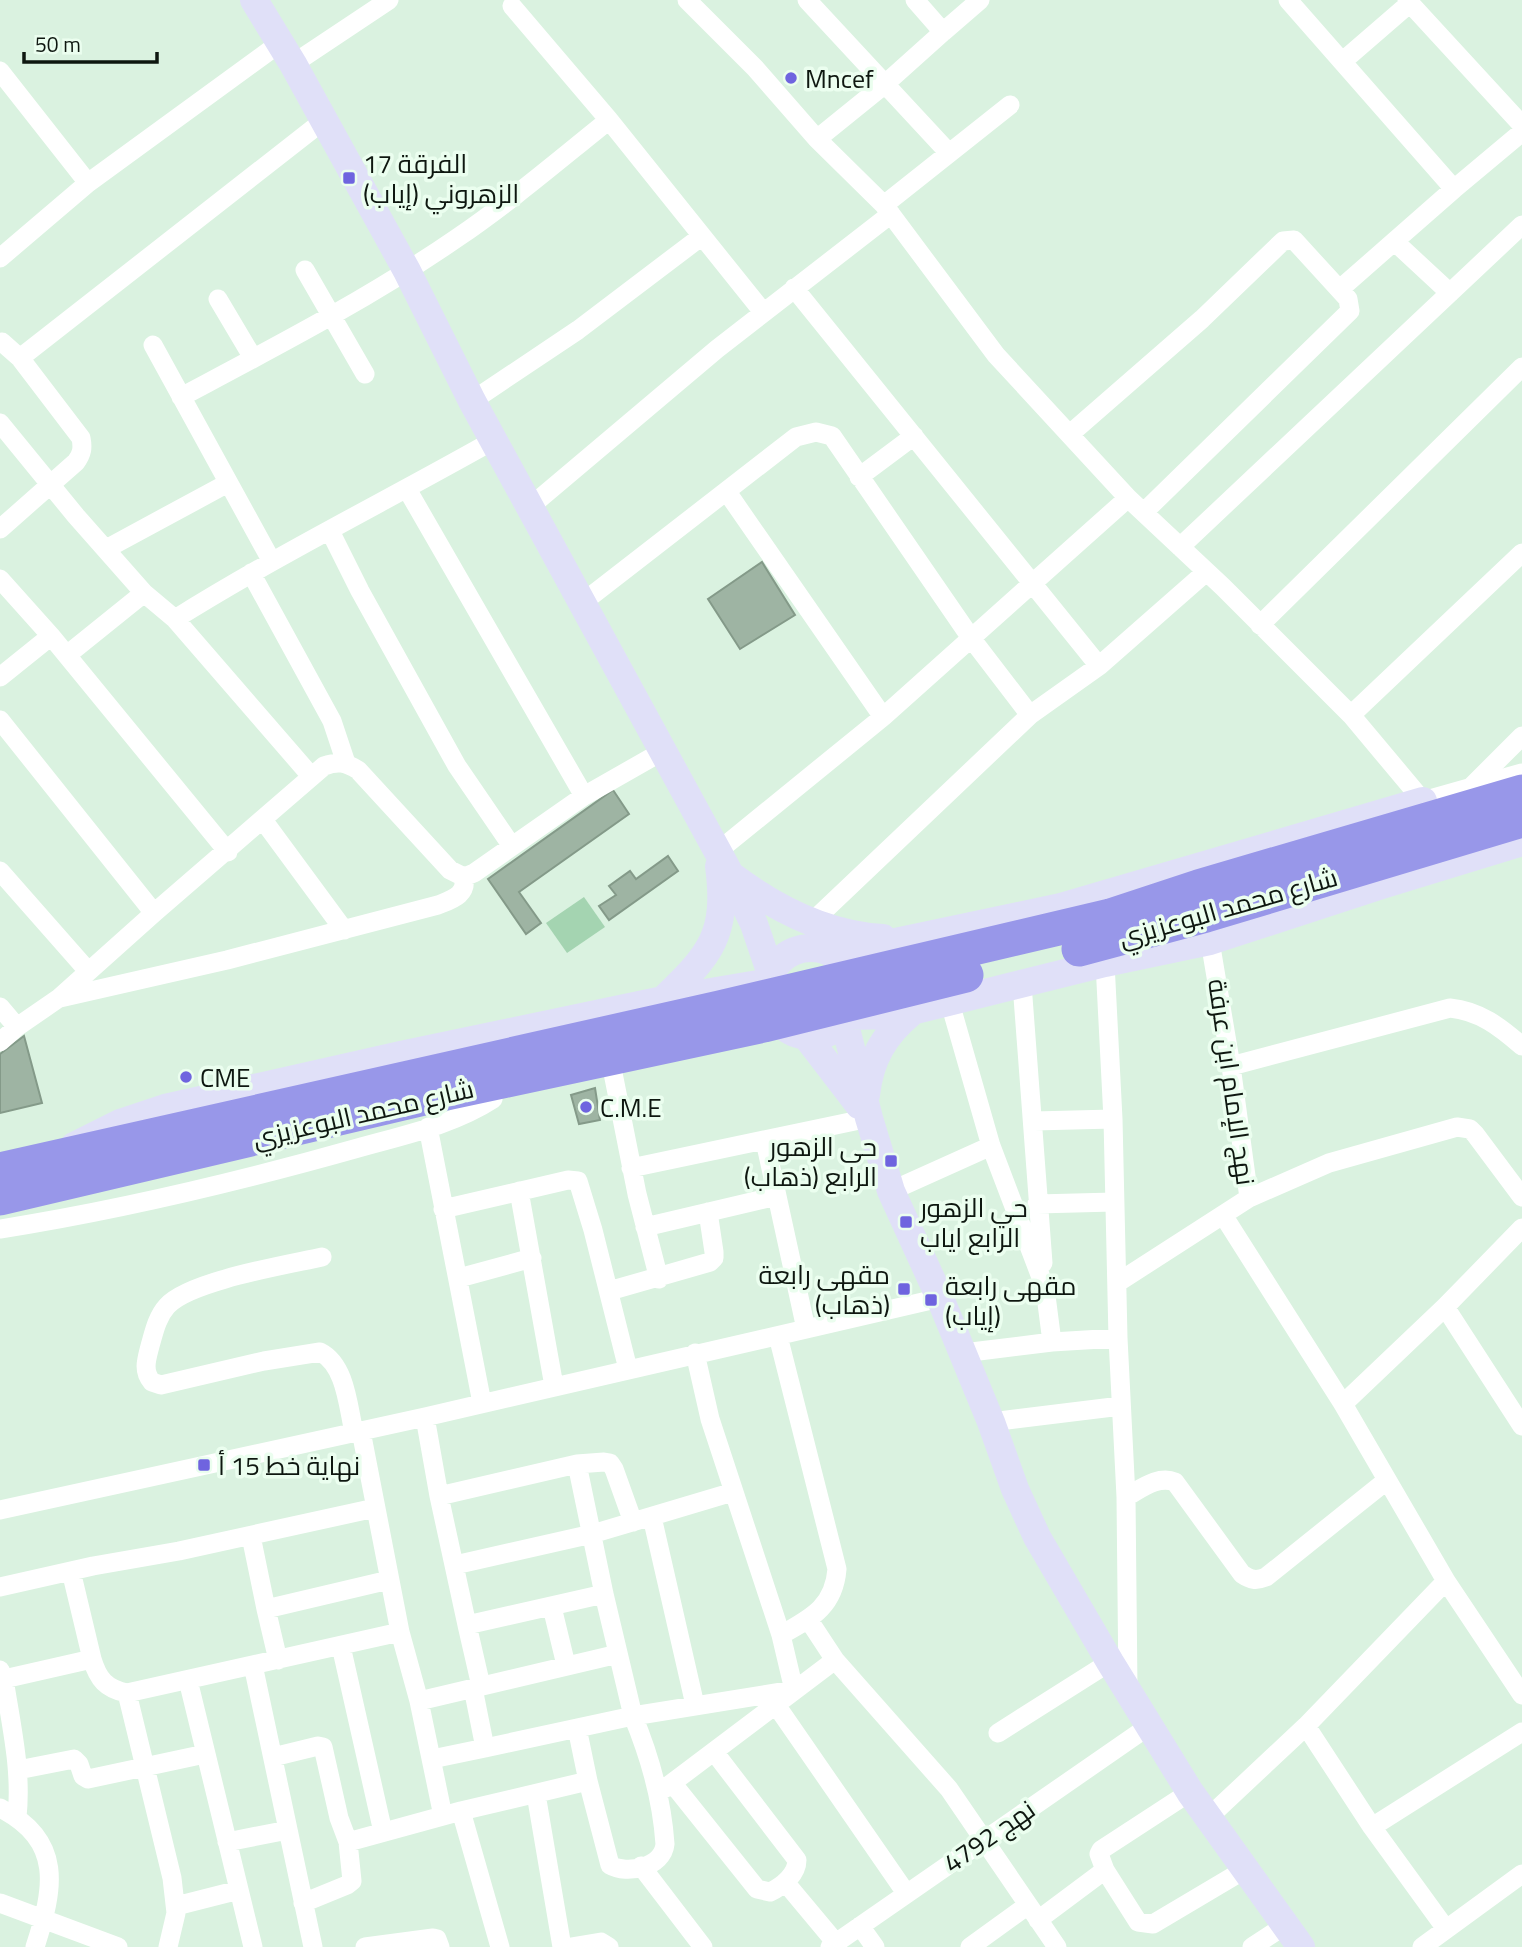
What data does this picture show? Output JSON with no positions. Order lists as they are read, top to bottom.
{
  "streets": {
    "highway": ["شارع محمد البوعزيزي"],
    "street": ["نهج الإمام ابن عرفة", "نهج 4792"]
  },
  "places": {
    "other": ["Mncef", "CME", "C.M.E"],
    "transit": [
      "الفرقة 17 الزهروني (إياب)",
      "حي الزهور الرابع (ذهاب)",
      "حي الزهور الرابع اياب",
      "مقهى رابعة (ذهاب)",
      "مقهى رابعة (إياب)",
      "نهاية خط 15 أ"
    ]
  },
  "scale_bar": "50 m"
}
